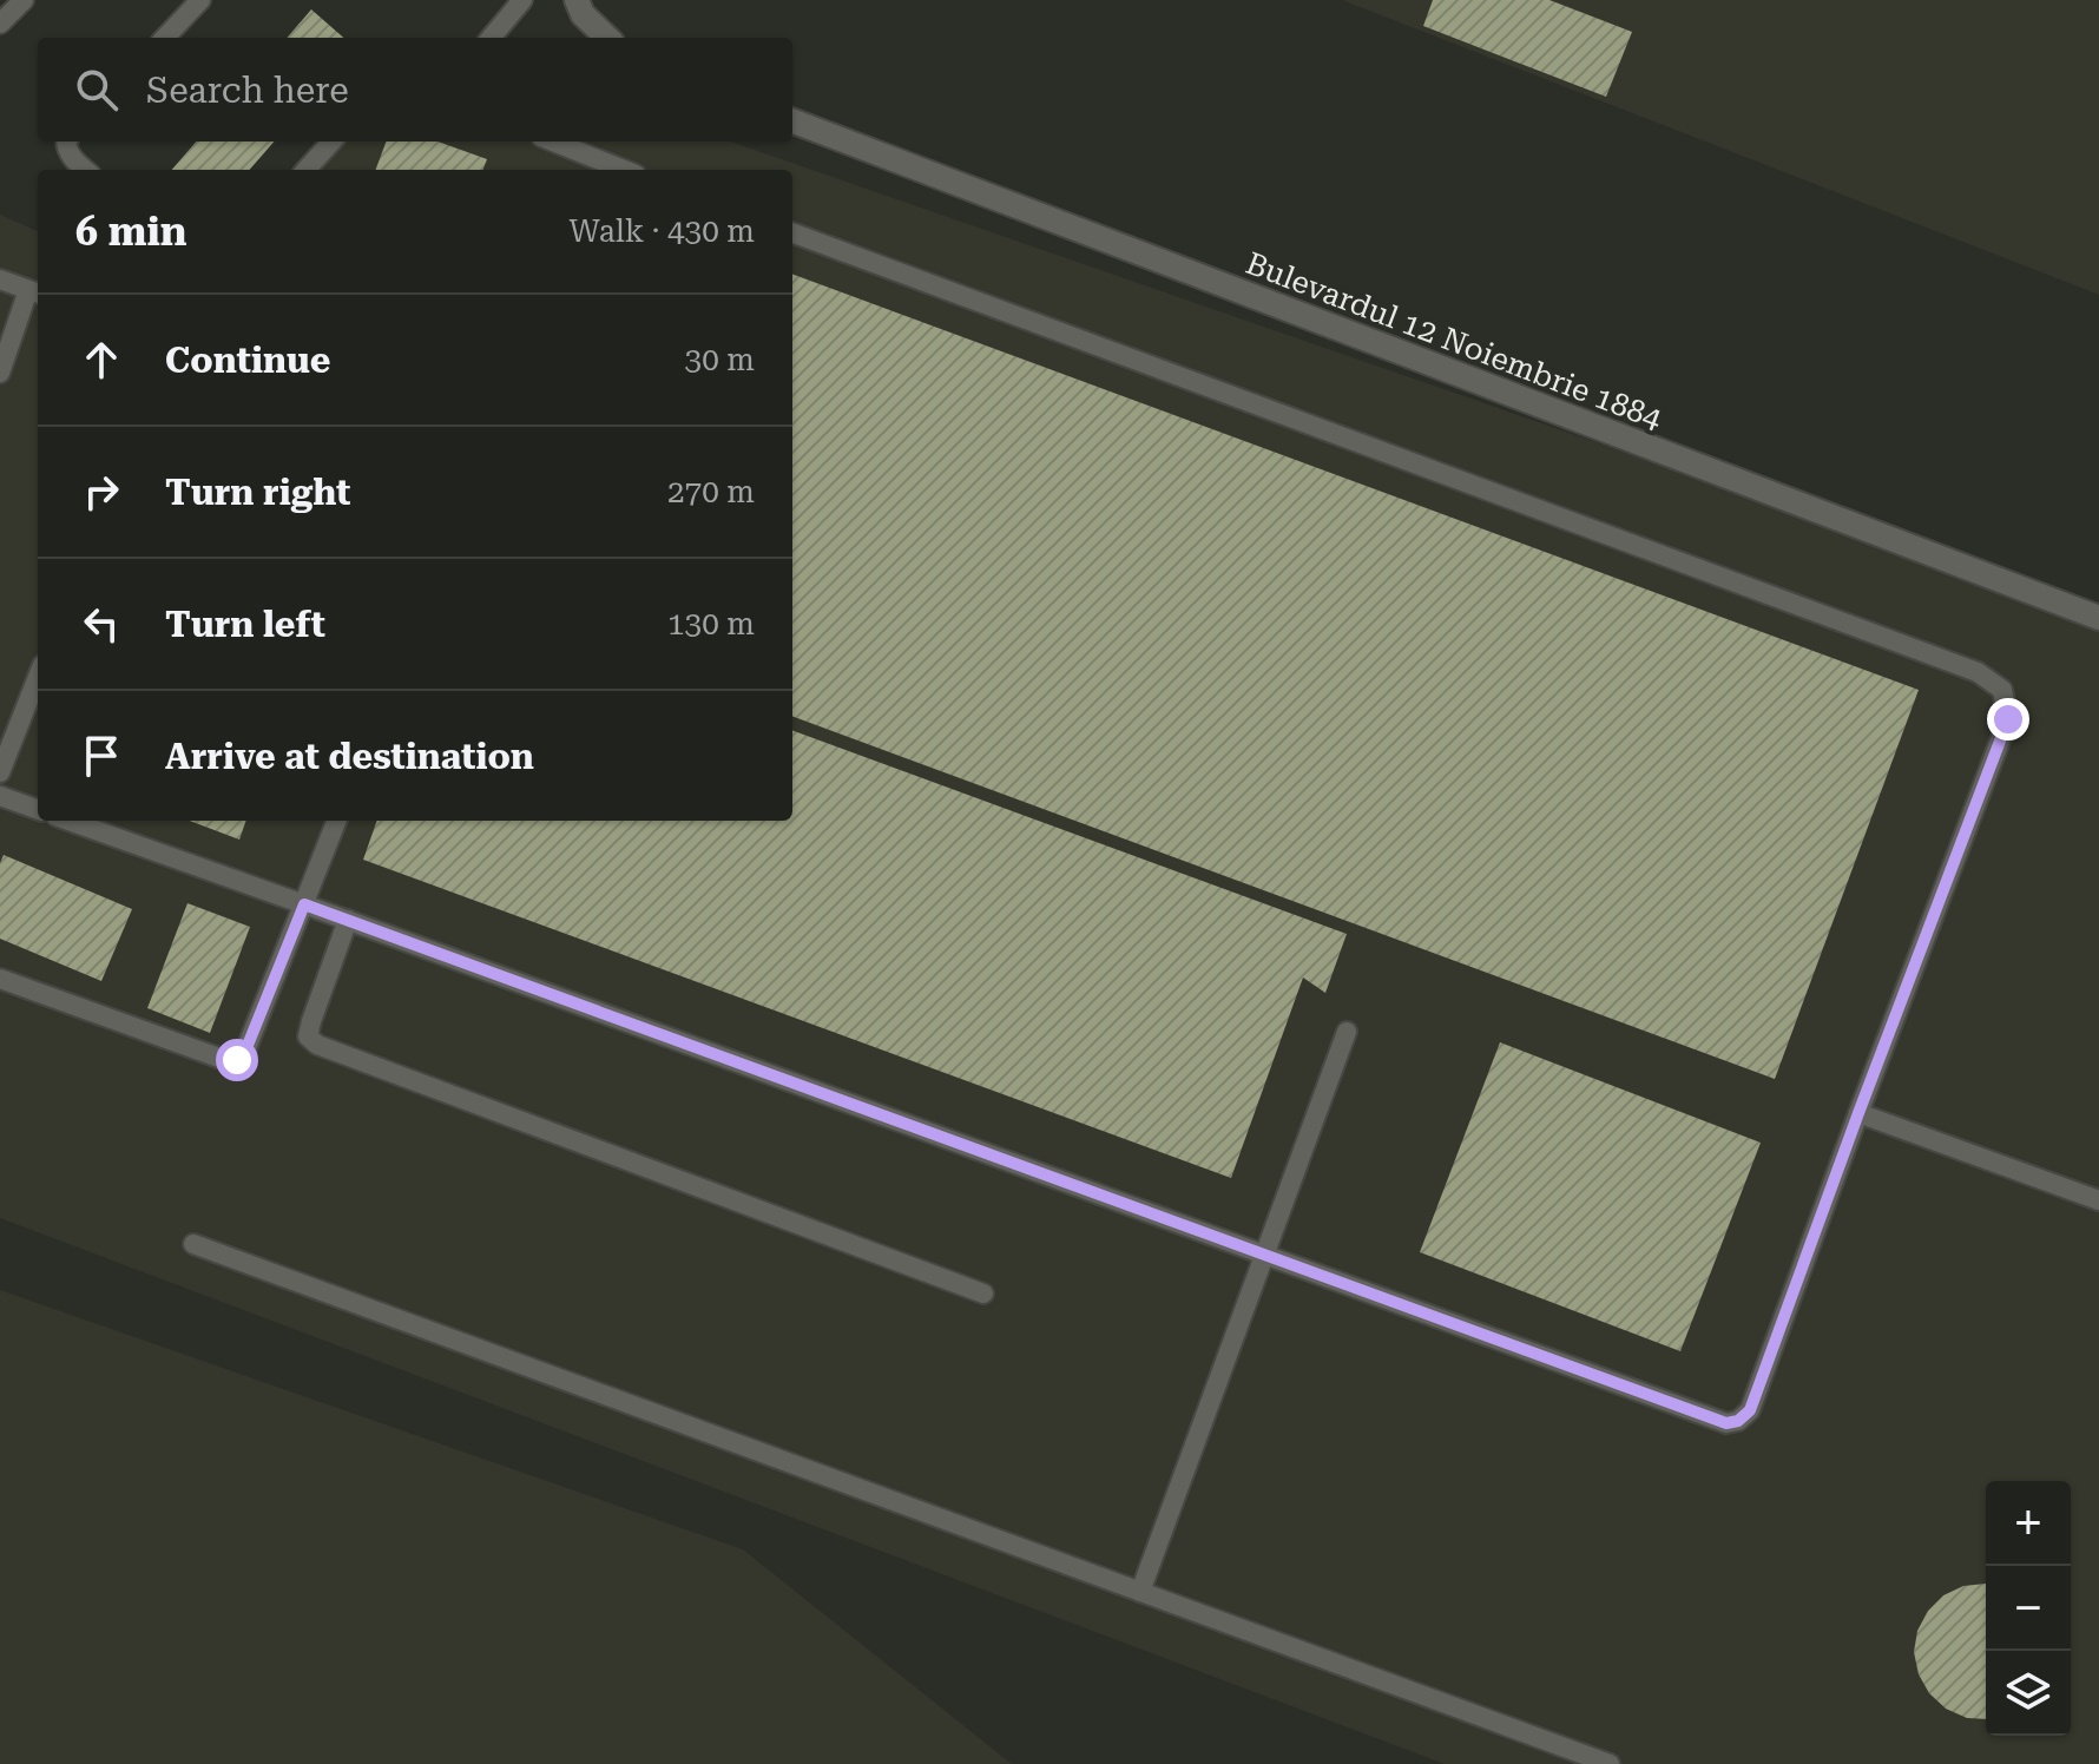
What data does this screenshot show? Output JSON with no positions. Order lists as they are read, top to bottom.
{
  "streets": {
    "street": ["Bulevardul 12 Noiembrie 1884"]
  },
  "page": {
    "search": "Search here",
    "heading": ["6 min", "Walk · 430 m"],
    "list": [
      ["Continue", "30 m"],
      ["Turn right", "270 m"],
      ["Turn left", "130 m"],
      "Arrive at destination"
    ],
    "map_buttons": ["+", "−"]
  }
}
